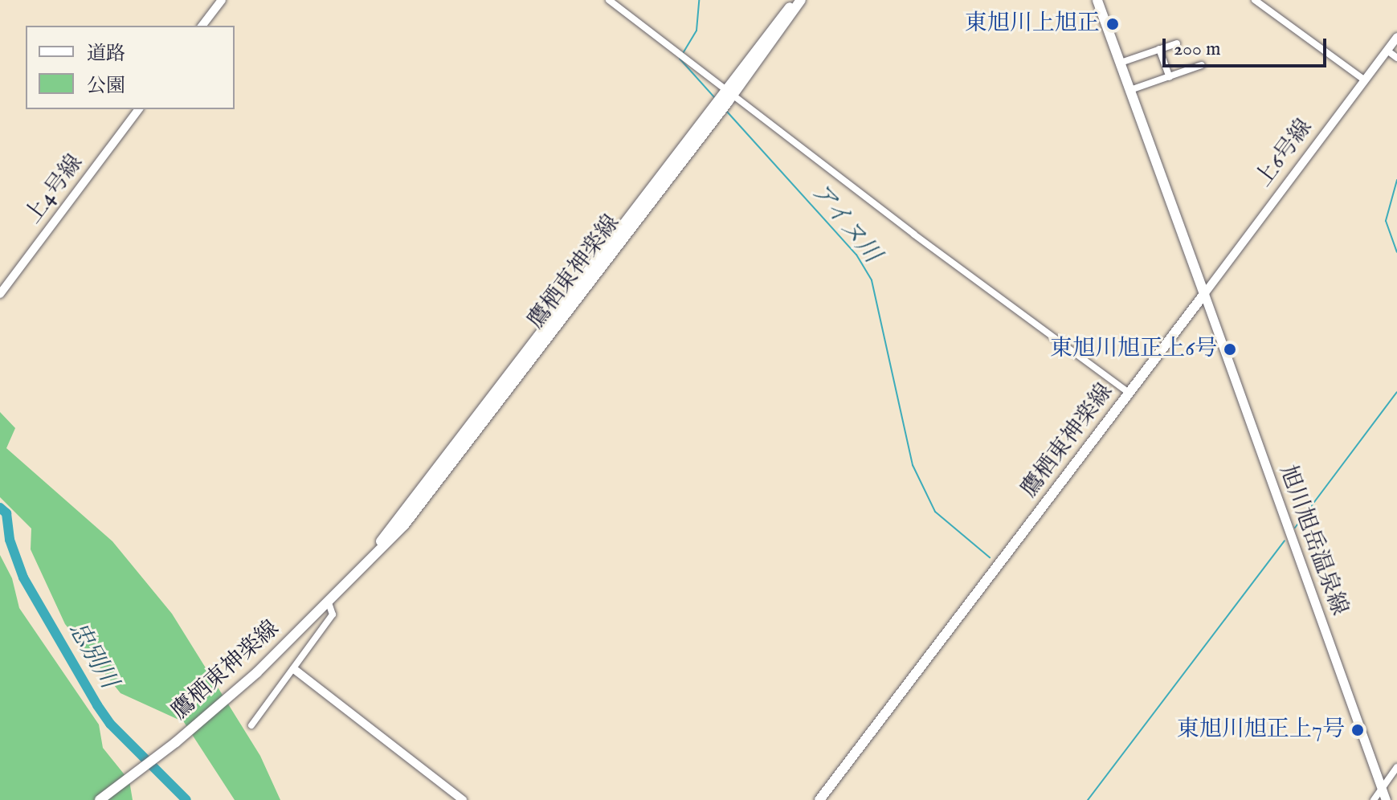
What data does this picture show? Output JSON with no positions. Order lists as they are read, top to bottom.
{
  "streets": {
    "main road": ["鷹栖東神楽線", "旭川旭岳温泉線"],
    "street": ["上6号線", "上4号線"]
  },
  "crossings": [
    ["上6号線", "鷹栖東神楽線"],
    ["上6号線", "旭川旭岳温泉線"],
    ["鷹栖東神楽線", "旭川旭岳温泉線"]
  ],
  "water": ["アイヌ川", "忠別川"],
  "places": ["東旭川上旭正", "東旭川旭正上6号", "東旭川旭正上7号"],
  "legend": ["道路", "公園"],
  "scale_bar": "200 m"
}
